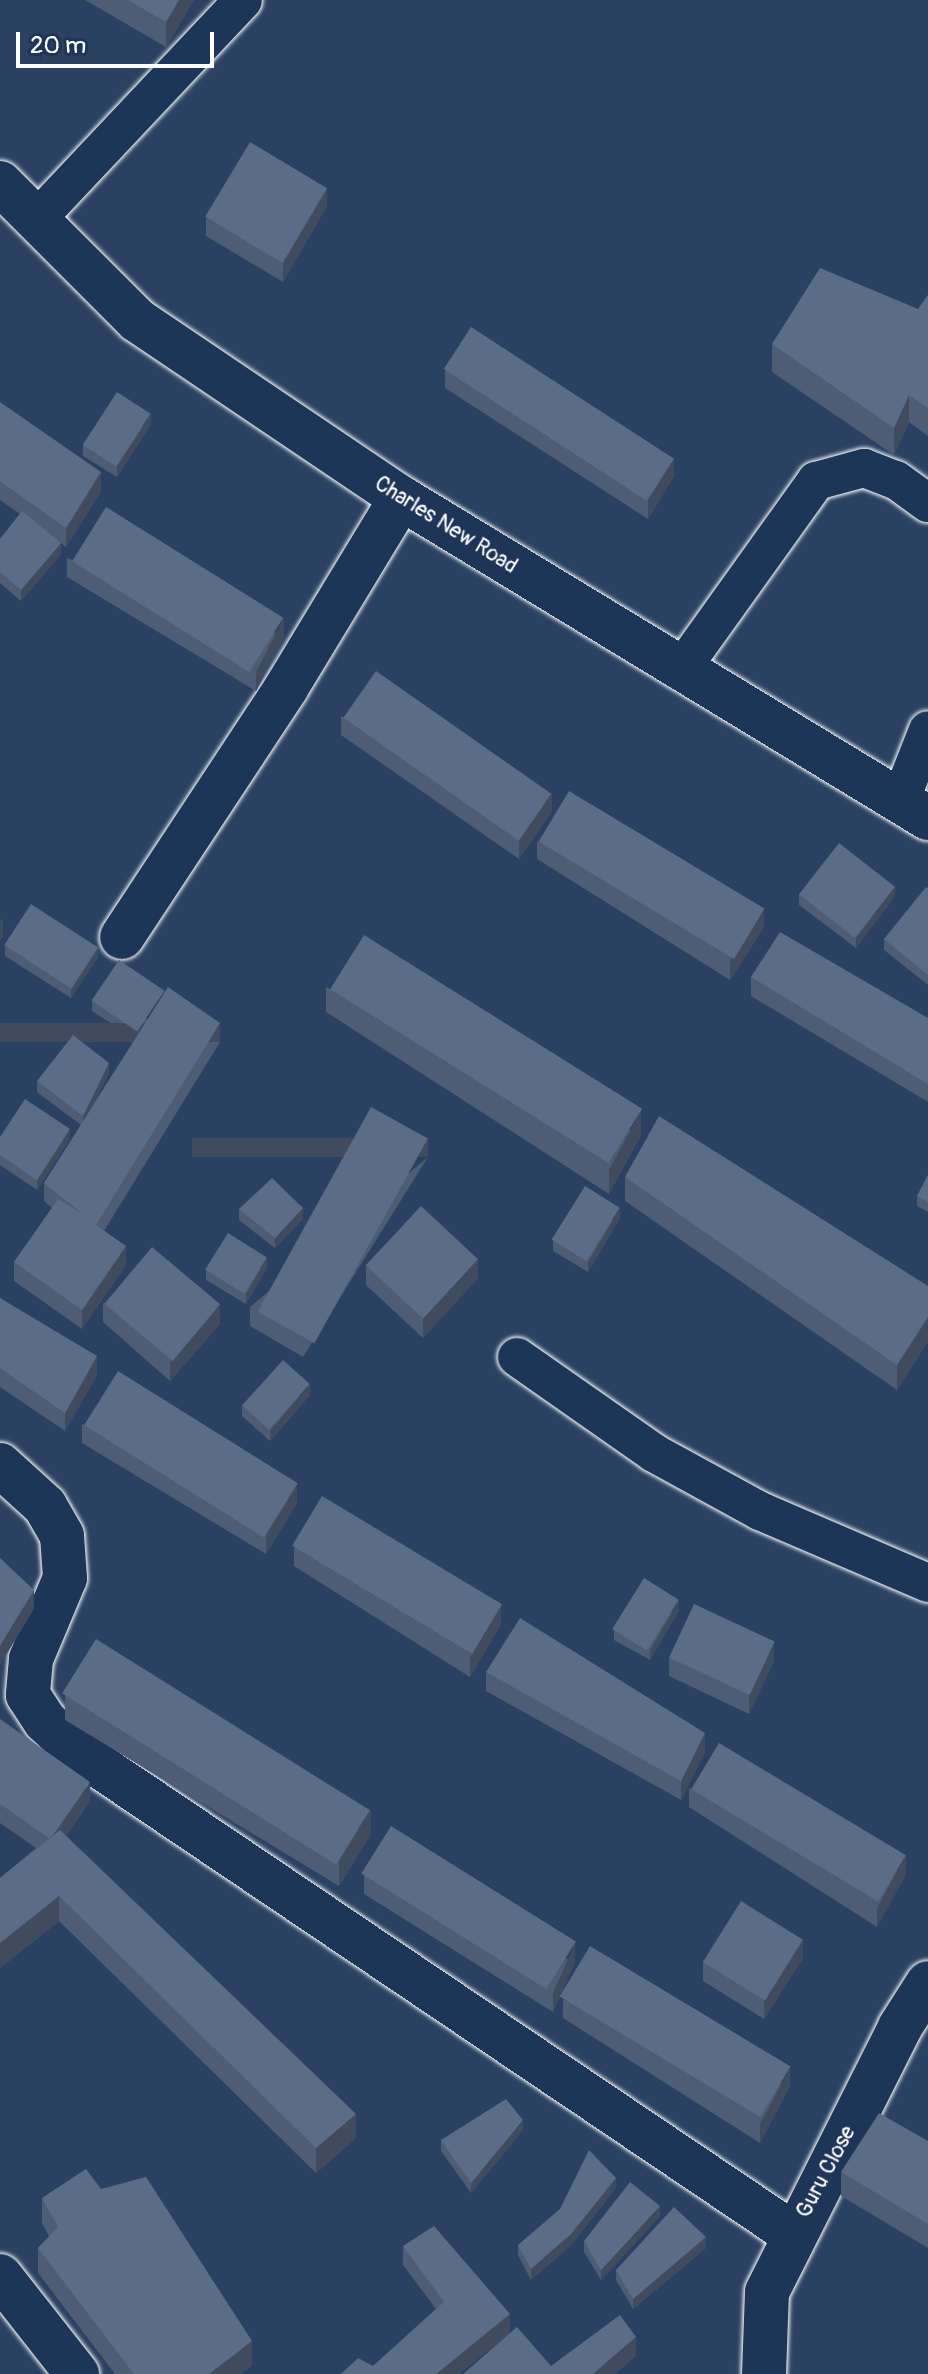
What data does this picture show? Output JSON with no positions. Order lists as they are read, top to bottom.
{
  "streets": {
    "street": ["Charles New Road", "Guru Close"]
  },
  "scale_bar": "20 m"
}
